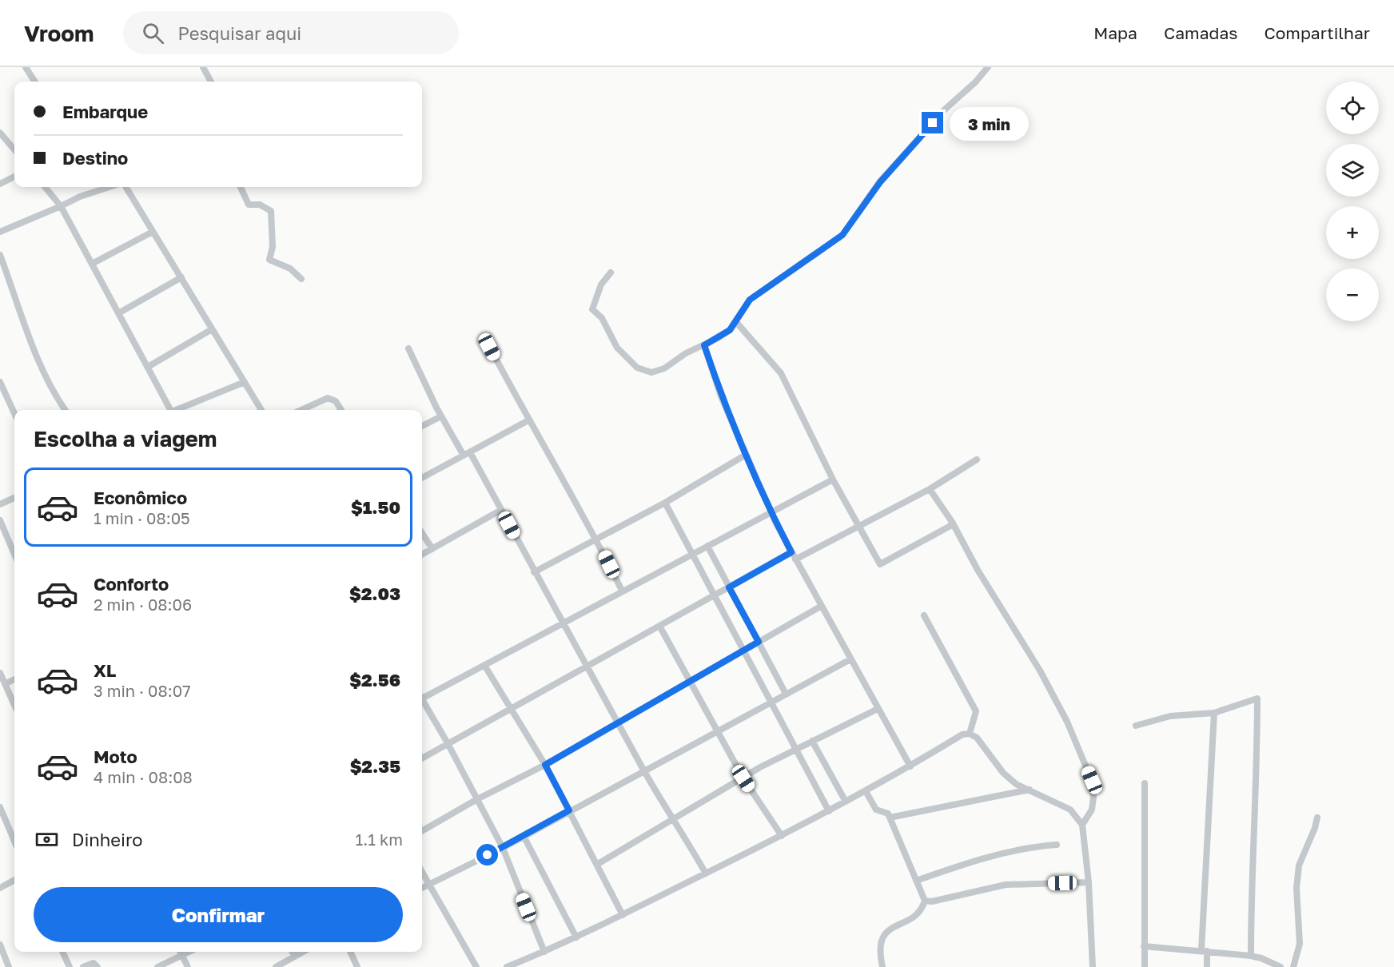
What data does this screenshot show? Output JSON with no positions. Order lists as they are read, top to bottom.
{
  "page": {
    "header": "Vroom",
    "search": "Pesquisar aqui",
    "nav": ["Mapa", "Camadas", "Compartilhar"],
    "map_buttons": ["+", "−"],
    "banner": ["Embarque", "Destino"],
    "bubble": "3 min",
    "heading": "Escolha a viagem",
    "list": [
      {
        "name": "Econômico",
        "note": "1 min · 08:05",
        "value": "$1.50"
      },
      {
        "name": "Conforto",
        "note": "2 min · 08:06",
        "value": "$2.03"
      },
      {
        "name": "XL",
        "note": "3 min · 08:07",
        "value": "$2.56"
      },
      {
        "name": "Moto",
        "note": "4 min · 08:08",
        "value": "$2.35"
      }
    ],
    "pay": ["Dinheiro", "1.1 km"],
    "buttons": "Confirmar"
  }
}
